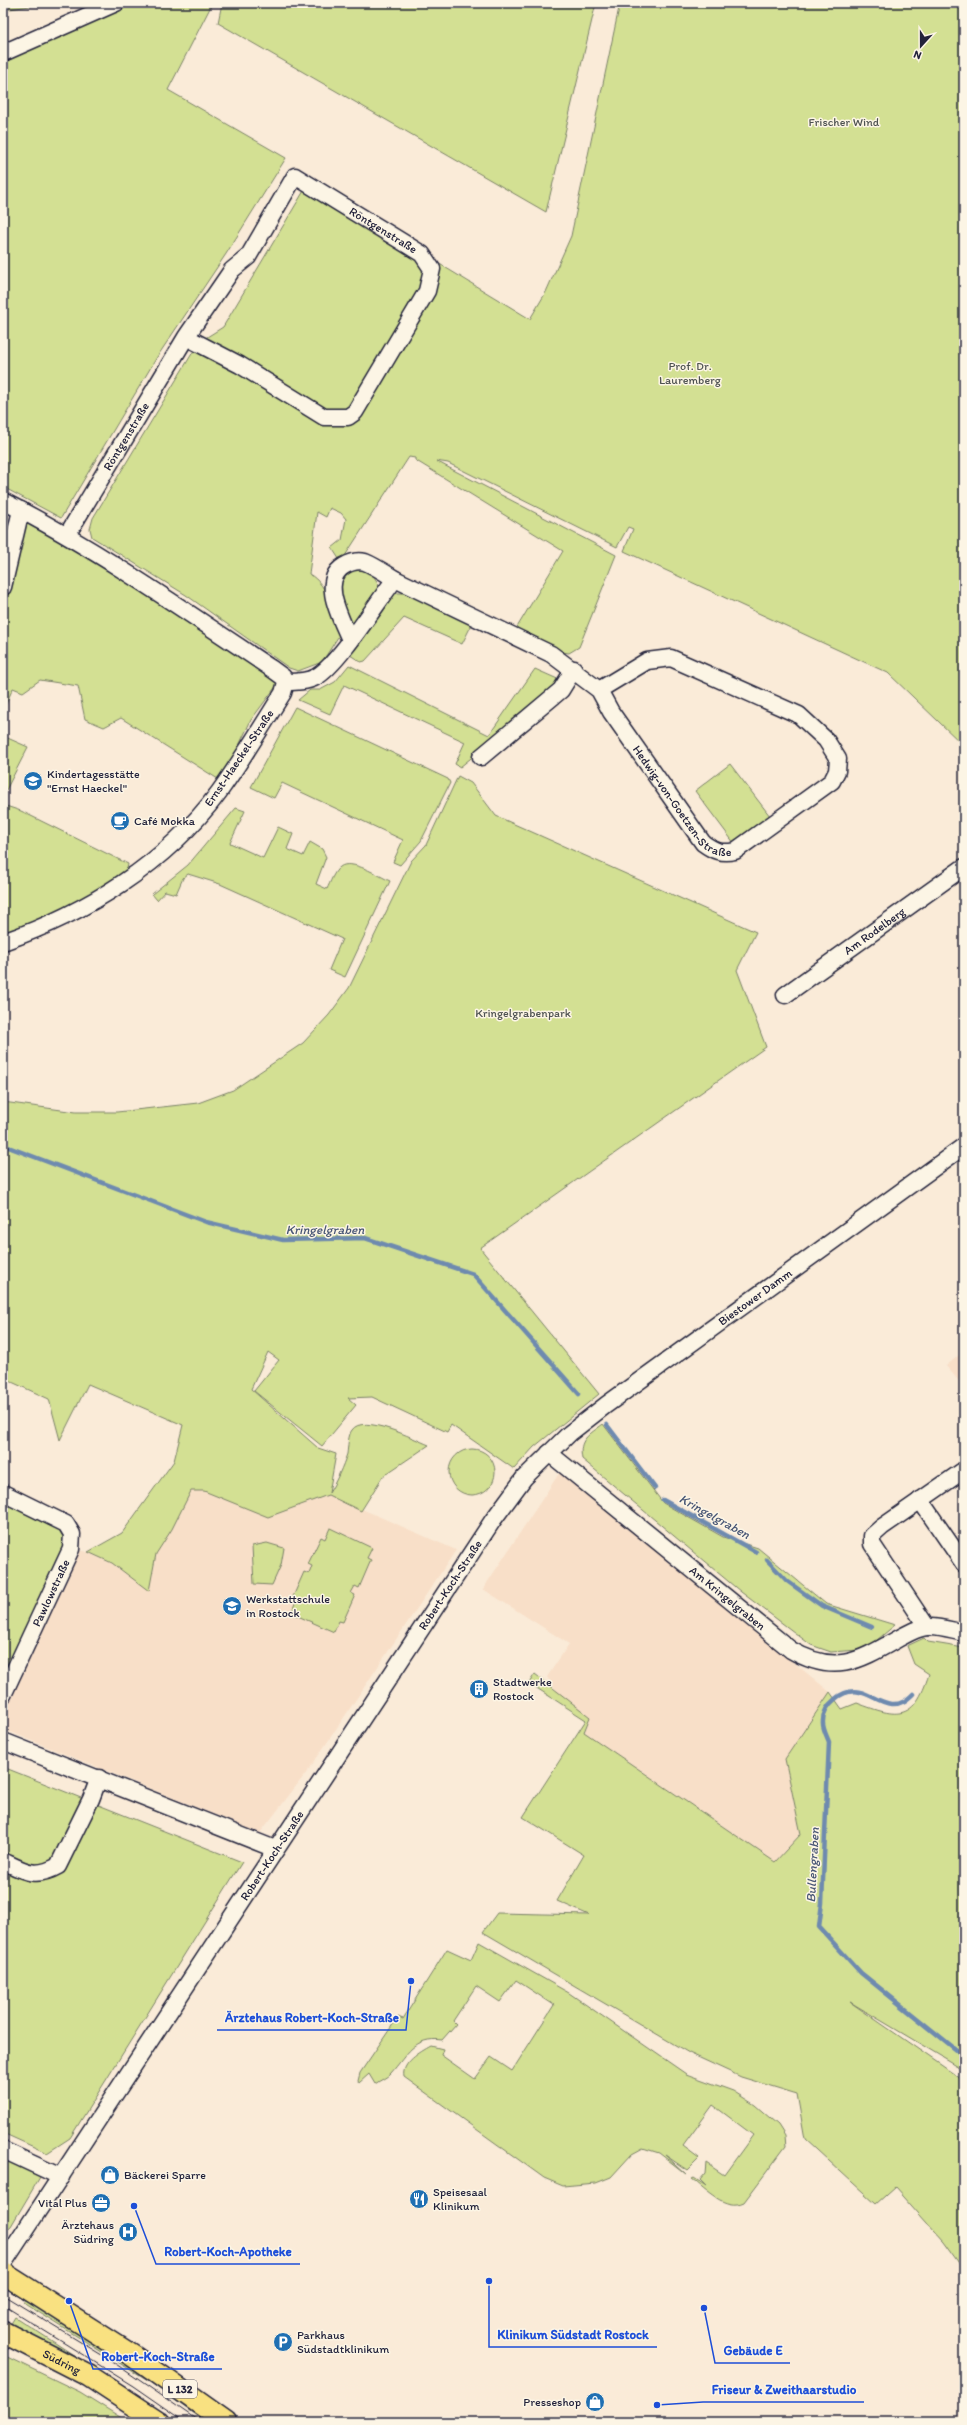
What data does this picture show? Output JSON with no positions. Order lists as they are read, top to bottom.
{
  "streets": {
    "main road": ["Südring", "L 132"],
    "street": [
      "Röntgenstraße",
      "Ernst-Haeckel-Straße",
      "Hedwig-von-Goetzen-Straße",
      "Am Rodelberg",
      "Biestower Damm",
      "Robert-Koch-Straße",
      "Pawlowstraße",
      "Am Kringelgraben"
    ]
  },
  "crossings": [
    ["Biestower Damm", "Robert-Koch-Straße"],
    ["Biestower Damm", "Am Kringelgraben"],
    ["Robert-Koch-Straße", "Am Kringelgraben"]
  ],
  "water": ["Kringelgraben", "Bullengraben"],
  "parks": ["Frischer Wind", "Prof. Dr. Lauremberg", "Kringelgrabenpark"],
  "places": {
    "school or university": ["Kindertagesstätte \"Ernst Haeckel\"", "Werkstattschule in Rostock"],
    "cafe": ["Café Mokka"],
    "building": ["Stadtwerke Rostock"],
    "other": [
      "Ärztehaus Robert-Koch-Straße",
      "Robert-Koch-Apotheke",
      "Klinikum Südstadt Rostock",
      "Robert-Koch-Straße",
      "Gebäude E",
      "Friseur & Zweithaarstudio"
    ],
    "shop": ["Bäckerei Sparre", "Presseshop"],
    "restaurant": ["Speisesaal Klinikum"],
    "office": ["Vital Plus"],
    "hospital": ["Ärztehaus Südring"],
    "parking": ["Parkhaus Südstadtklinikum"]
  },
  "north": "bottom"
}
